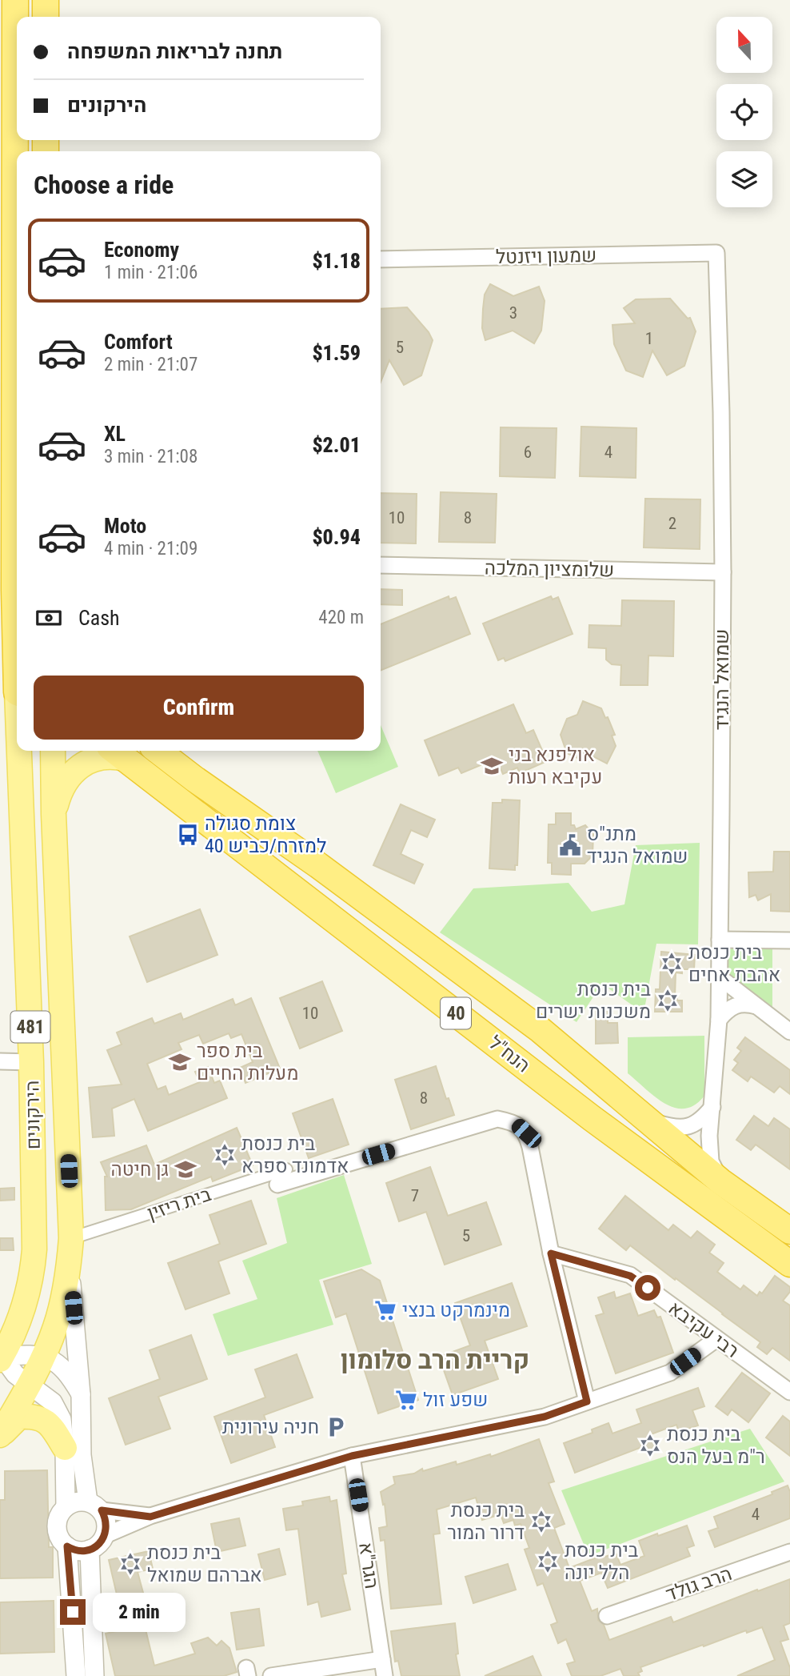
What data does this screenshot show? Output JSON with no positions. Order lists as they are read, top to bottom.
{
  "streets": {
    "highway": ["40", "הנח\"ל"],
    "main road": ["481", "הירקונים"],
    "street": [
      "שמעון ויזנטל",
      "שלומציון המלכה",
      "שמואל הנגיד",
      "בית ריזין",
      "רבי עקיבא",
      "הגר\"א",
      "הרב גולד"
    ]
  },
  "crossings": [
    ["שמעון ויזנטל", "שמואל הנגיד"],
    ["שלומציון המלכה", "שמואל הנגיד"],
    ["שמואל הנגיד", "הנח\"ל"],
    ["40", "הנח\"ל"],
    ["481", "הירקונים"],
    ["הירקונים", "בית ריזין"]
  ],
  "districts": ["קריית הרב סלומון"],
  "places": {
    "school or university": ["אולפנא בני עקיבא רעות", "בית ספר מעלות החיים", "גן חיטה"],
    "bus stop": ["צומת סגולה למזרח/כביש 40"],
    "public building": ["מתנ\"ס שמואל הנגיד"],
    "synagogue": [
      "בית כנסת אהבת אחים",
      "בית כנסת משכנות ישרים",
      "בית כנסת אדמונד ספרא",
      "בית כנסת ר\"מ בעל הנס",
      "בית כנסת דרור המור",
      "בית כנסת הלל יונה",
      "בית כנסת אברהם שמואל"
    ],
    "supermarket": ["מינמרקט בנצי", "שפע זול"],
    "parking": ["חניה עירונית"]
  },
  "house_numbers": [
    "3",
    "1",
    "5",
    "6",
    "4",
    "10",
    "8",
    "2",
    "10",
    "8",
    "7",
    "5",
    "4"
  ],
  "north": "top",
  "page": {
    "banner": ["תחנה לבריאות המשפחה", "הירקונים"],
    "heading": "Choose a ride",
    "list": [
      {
        "name": "Economy",
        "note": "1 min · 21:06",
        "value": "$1.18"
      },
      {
        "name": "Comfort",
        "note": "2 min · 21:07",
        "value": "$1.59"
      },
      {
        "name": "XL",
        "note": "3 min · 21:08",
        "value": "$2.01"
      },
      {
        "name": "Moto",
        "note": "4 min · 21:09",
        "value": "$0.94"
      }
    ],
    "pay": ["Cash", "420 m"],
    "buttons": "Confirm",
    "bubble": "2 min"
  }
}
